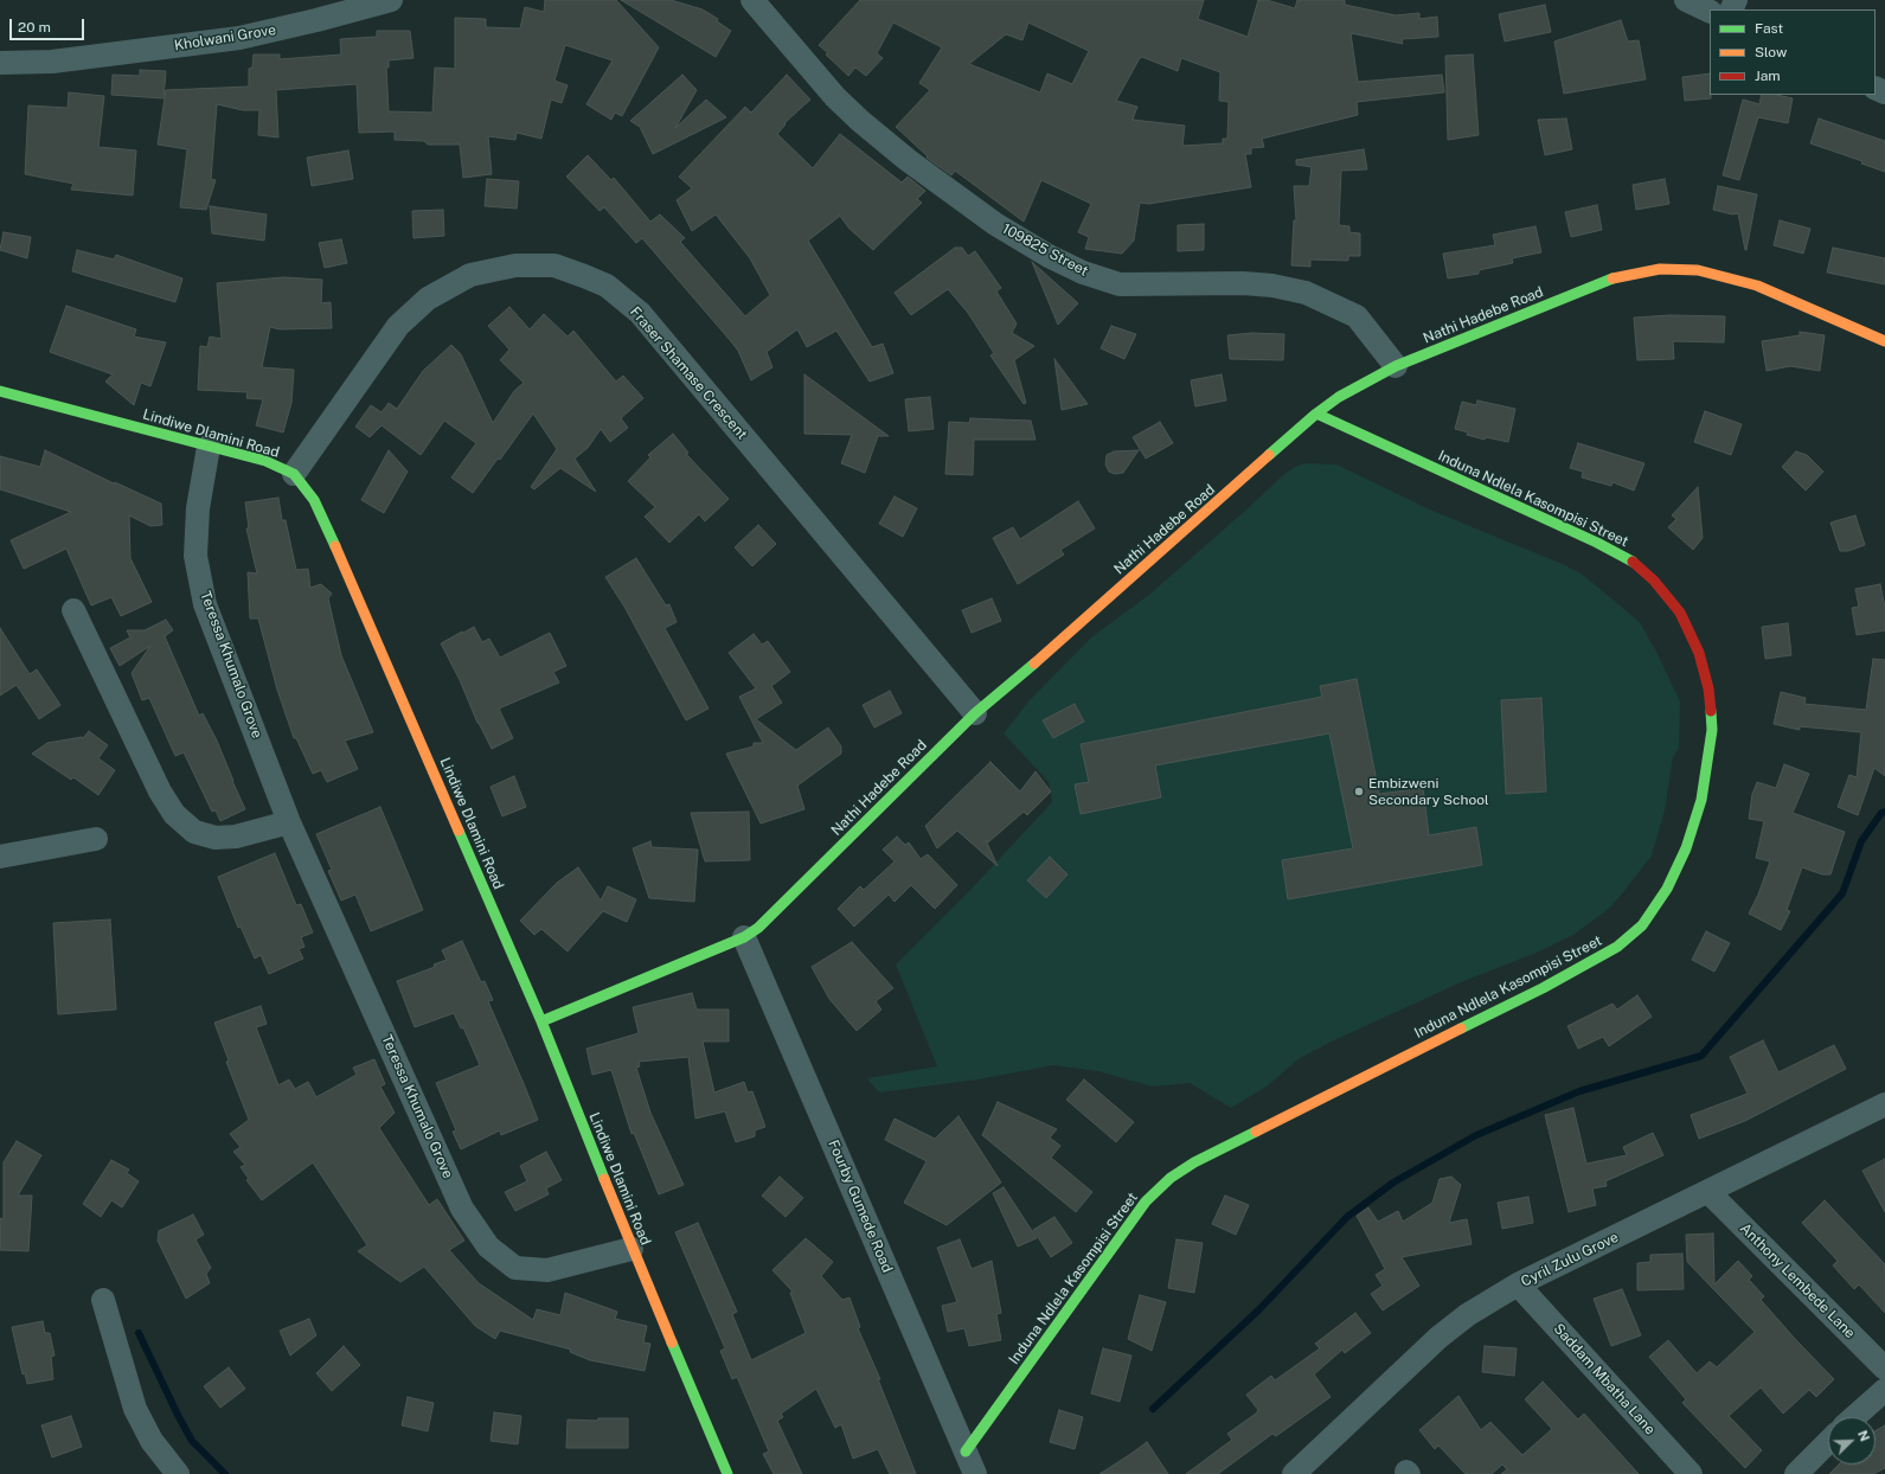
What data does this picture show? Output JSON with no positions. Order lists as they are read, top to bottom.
{
  "streets": {
    "street": [
      "Kholwani Grove",
      "109825 Street",
      "Nathi Hadebe Road",
      "Fraser Shamase Crescent",
      "Lindiwe Dlamini Road",
      "Induna Ndlela Kasompisi Street",
      "Teressa Khumalo Grove",
      "Fourby Gumede Road",
      "Cyril Zulu Grove",
      "Anthony Lembede Lane",
      "Saddam Mbatha Lane"
    ]
  },
  "crossings": [
    ["109825 Street", "Nathi Hadebe Road"],
    ["Nathi Hadebe Road", "Fraser Shamase Crescent"],
    ["Nathi Hadebe Road", "Lindiwe Dlamini Road"],
    ["Nathi Hadebe Road", "Induna Ndlela Kasompisi Street"],
    ["Nathi Hadebe Road", "Fourby Gumede Road"],
    ["Fraser Shamase Crescent", "Lindiwe Dlamini Road"],
    ["Lindiwe Dlamini Road", "Teressa Khumalo Grove"],
    ["Induna Ndlela Kasompisi Street", "Fourby Gumede Road"],
    ["Cyril Zulu Grove", "Anthony Lembede Lane"],
    ["Cyril Zulu Grove", "Saddam Mbatha Lane"]
  ],
  "places": ["Embizweni Secondary School"],
  "legend": ["Fast", "Slow", "Jam"],
  "scale_bar": "20 m",
  "north": "top right"
}
